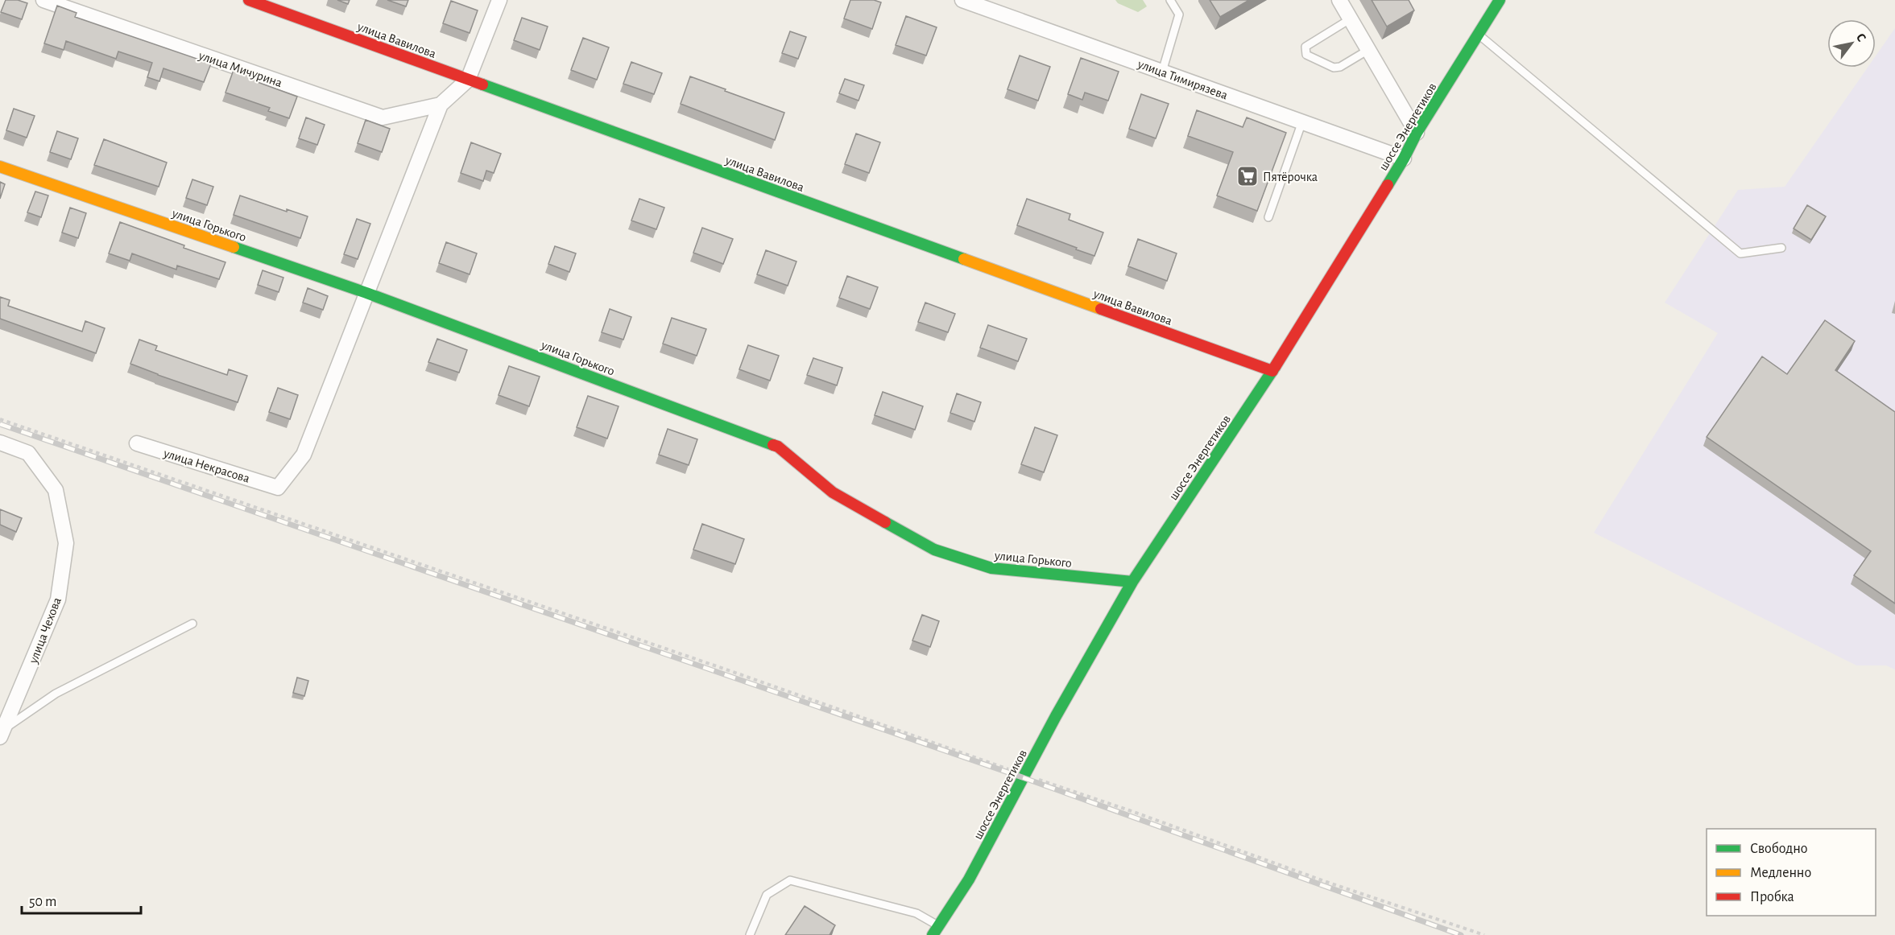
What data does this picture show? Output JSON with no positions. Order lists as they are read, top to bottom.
{
  "streets": {
    "street": [
      "улица Вавилова",
      "улица Мичурина",
      "улица Тимирязева",
      "шоссе Энергетиков",
      "улица Горького",
      "улица Некрасова",
      "улица Чехова"
    ]
  },
  "crossings": [
    ["улица Вавилова", "шоссе Энергетиков"],
    ["улица Тимирязева", "шоссе Энергетиков"],
    ["шоссе Энергетиков", "улица Горького"],
    ["улица Горького", "улица Некрасова"]
  ],
  "places": {
    "supermarket": ["Пятёрочка"]
  },
  "legend": ["Свободно", "Медленно", "Пробка"],
  "scale_bar": "50 m",
  "north": "top right"
}
